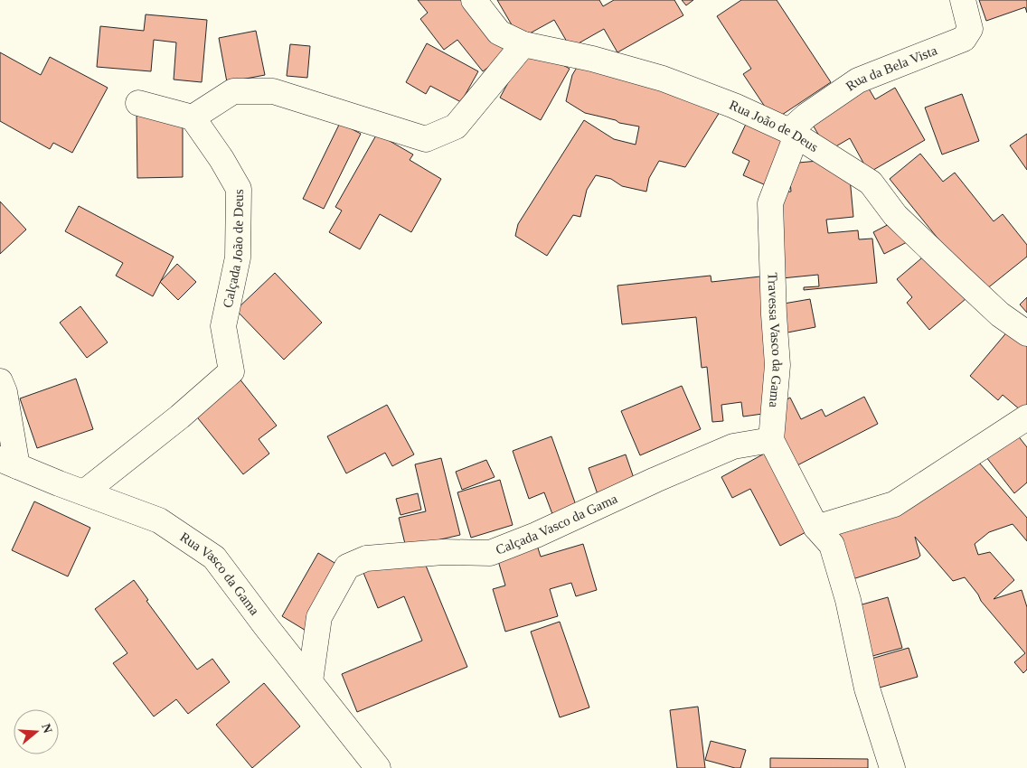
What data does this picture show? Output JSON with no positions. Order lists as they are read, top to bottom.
{
  "streets": {
    "street": [
      "Rua da Bela Vista",
      "Rua João de Deus",
      "Calçada João de Deus",
      "Travessa Vasco da Gama",
      "Calçada Vasco da Gama",
      "Rua Vasco da Gama"
    ]
  },
  "crossings": [
    ["Rua da Bela Vista", "Rua João de Deus"],
    ["Rua da Bela Vista", "Travessa Vasco da Gama"],
    ["Rua João de Deus", "Travessa Vasco da Gama"],
    ["Calçada João de Deus", "Rua Vasco da Gama"],
    ["Travessa Vasco da Gama", "Calçada Vasco da Gama"],
    ["Calçada Vasco da Gama", "Rua Vasco da Gama"]
  ],
  "north": "right"
}
